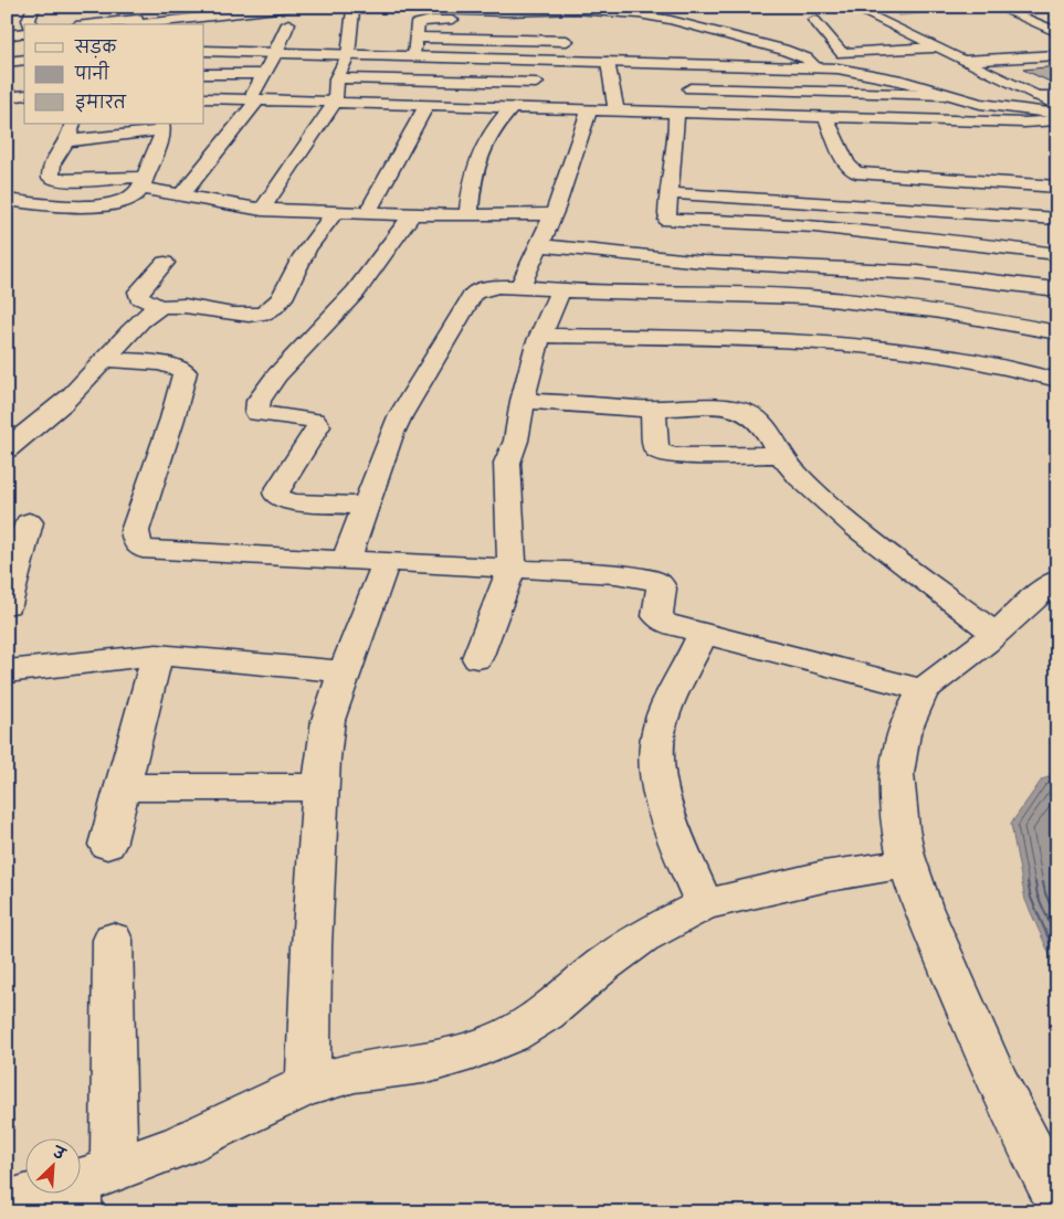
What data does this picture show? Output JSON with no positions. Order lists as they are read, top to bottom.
{
  "legend": ["सड़क", "पानी", "इमारत"],
  "north": "top right"
}
